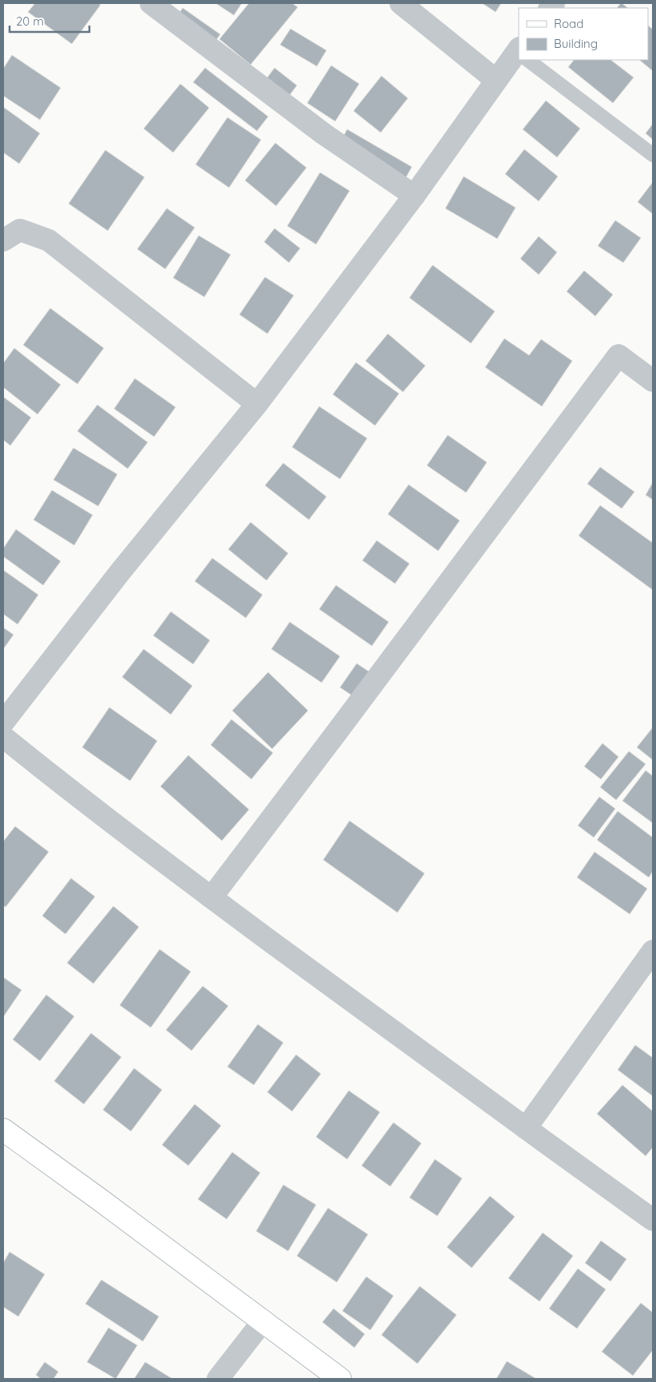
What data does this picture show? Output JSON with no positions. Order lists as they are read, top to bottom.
{
  "legend": ["Road", "Building"],
  "scale_bar": "20 m"
}
